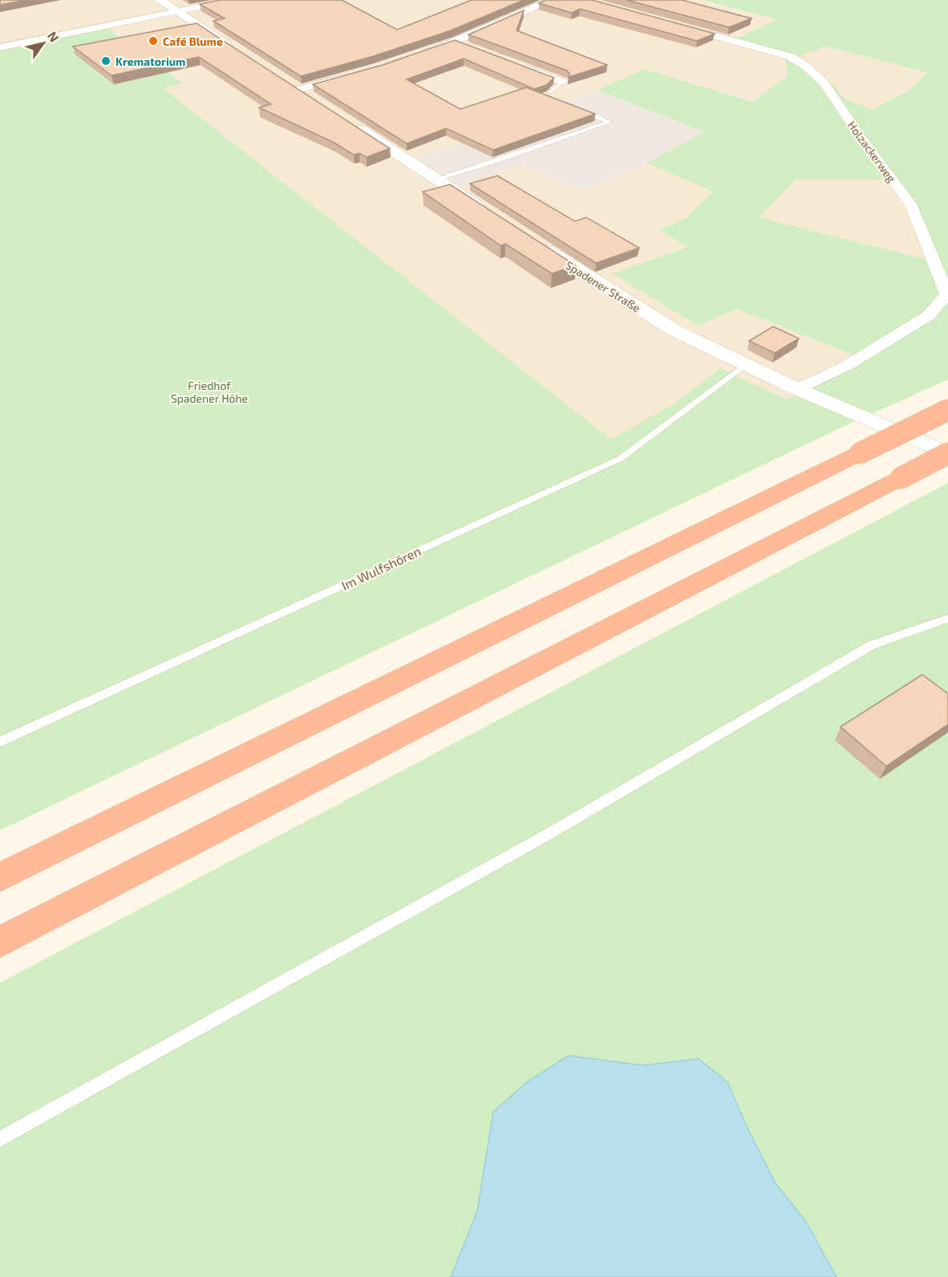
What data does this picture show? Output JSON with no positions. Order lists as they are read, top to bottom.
{
  "streets": {
    "street": ["Holzackerweg", "Spadener Straße"],
    "lane": ["Im Wulfshören"]
  },
  "crossings": [
    ["Holzackerweg", "Spadener Straße"],
    ["Spadener Straße", "Im Wulfshören"]
  ],
  "parks": ["Friedhof Spadener Höhe"],
  "places": ["Café Blume", "Krematorium"],
  "north": "top right"
}
